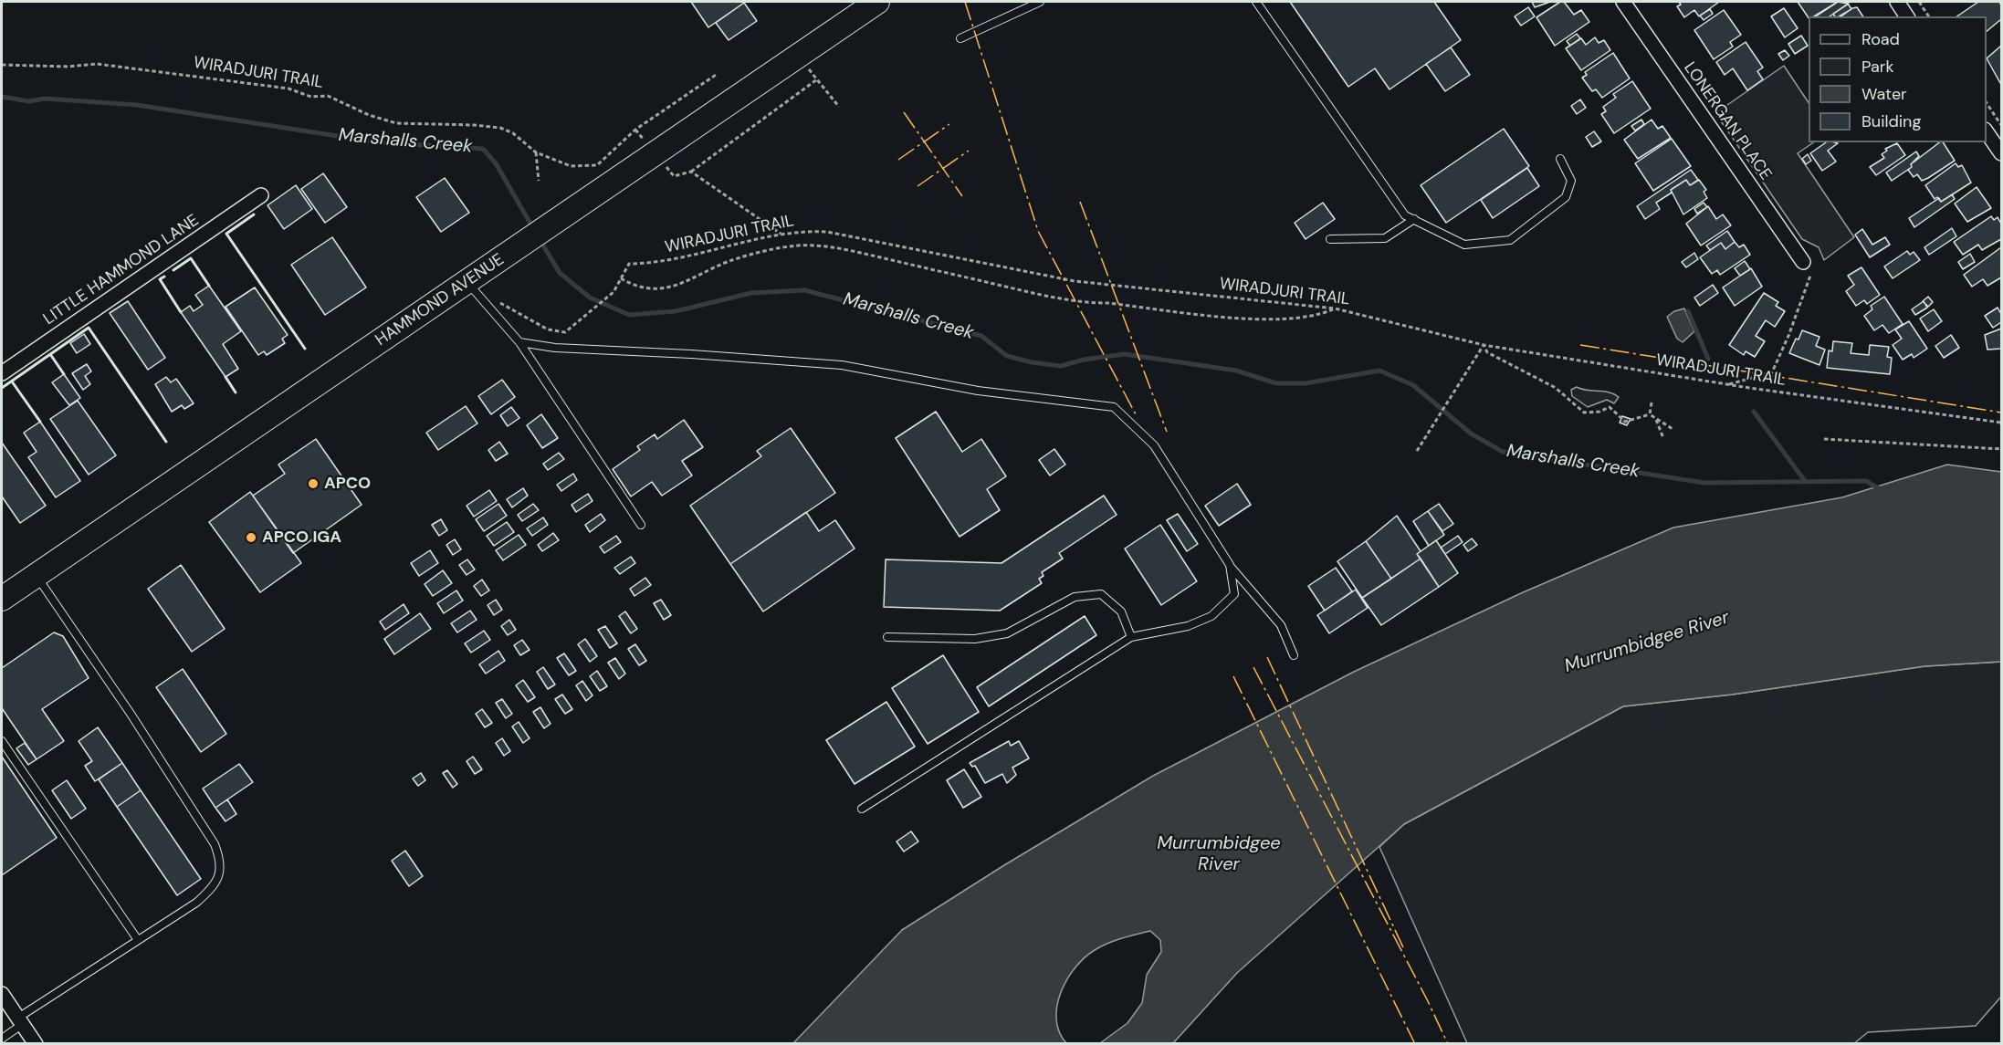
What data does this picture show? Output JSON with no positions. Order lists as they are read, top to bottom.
{
  "streets": {
    "highway": ["HAMMOND AVENUE"],
    "street": ["LONERGAN PLACE", "LITTLE HAMMOND LANE"],
    "path": ["WIRADJURI TRAIL"]
  },
  "water": ["Marshalls Creek", "Murrumbidgee River"],
  "places": ["APCO", "APCO IGA"],
  "legend": [
    "Road",
    "Park",
    "Water",
    "Building"
  ]
}
